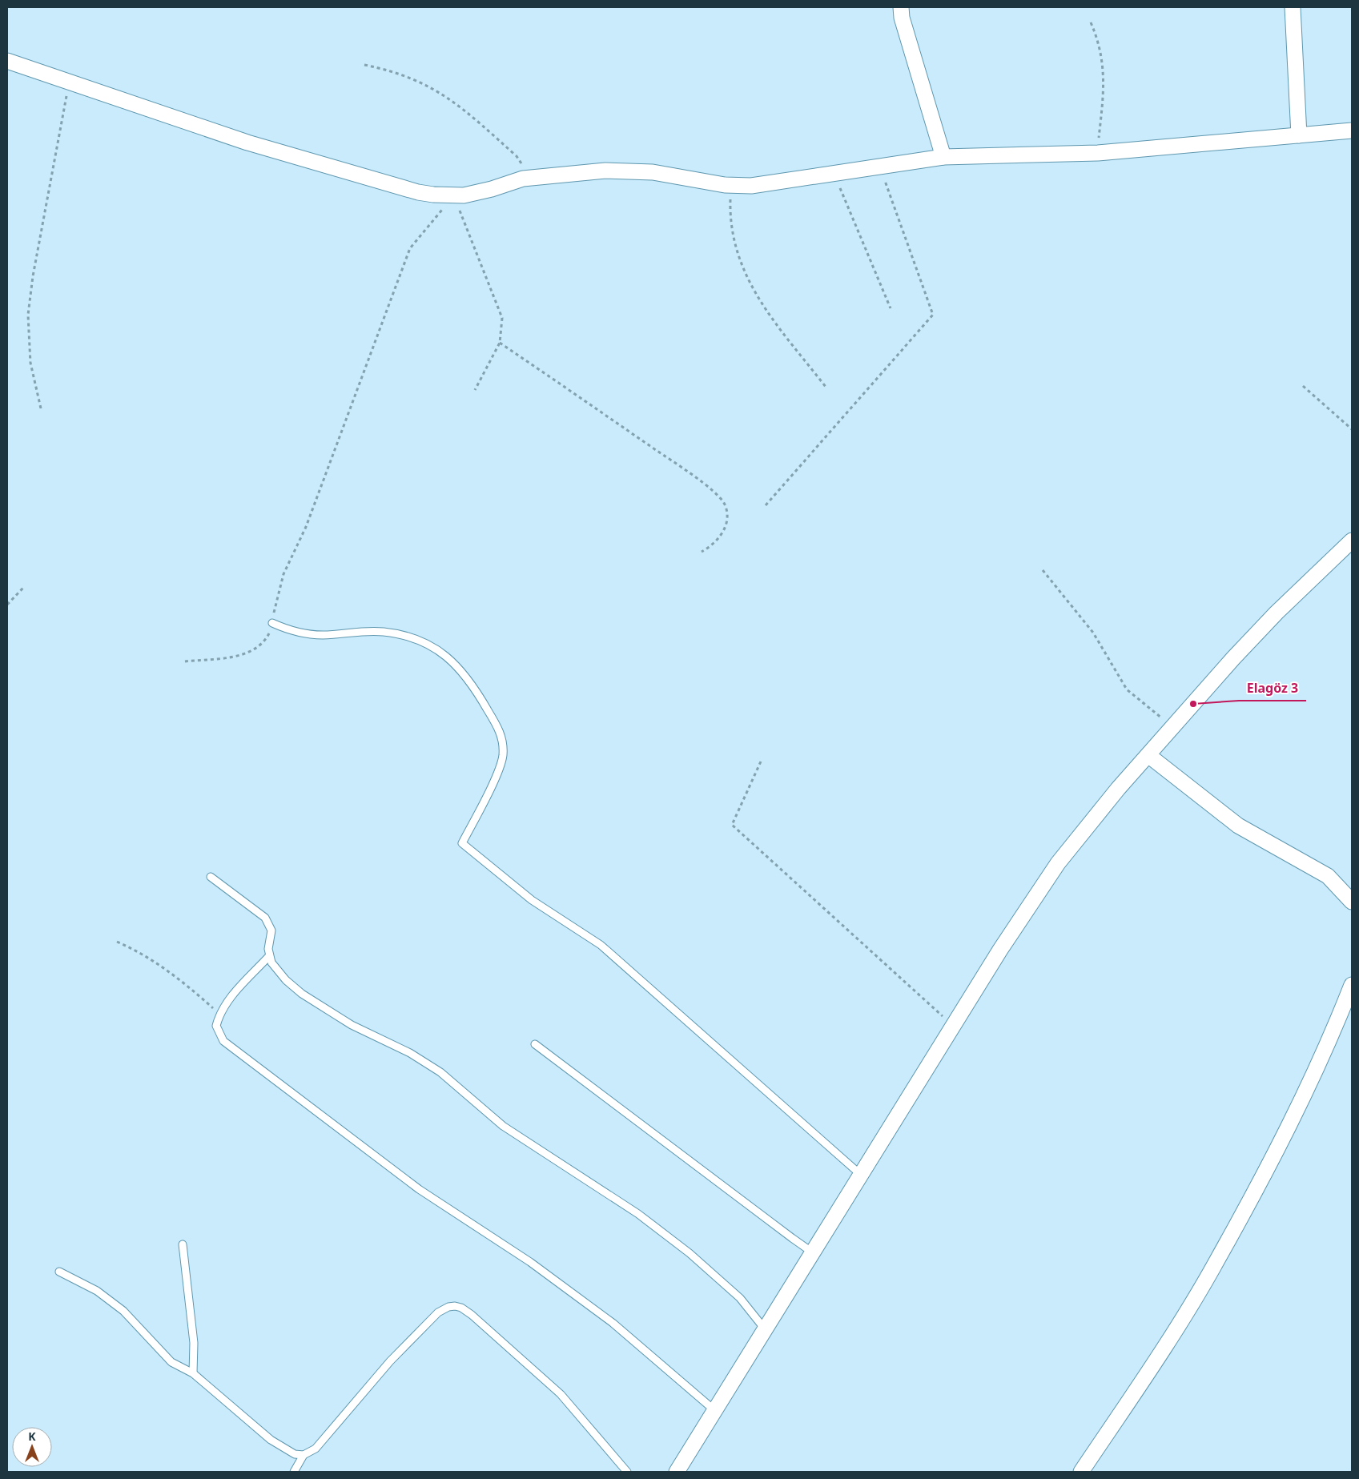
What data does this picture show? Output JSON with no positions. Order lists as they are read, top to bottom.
{
  "places": ["Elagöz 3"],
  "north": "top"
}
